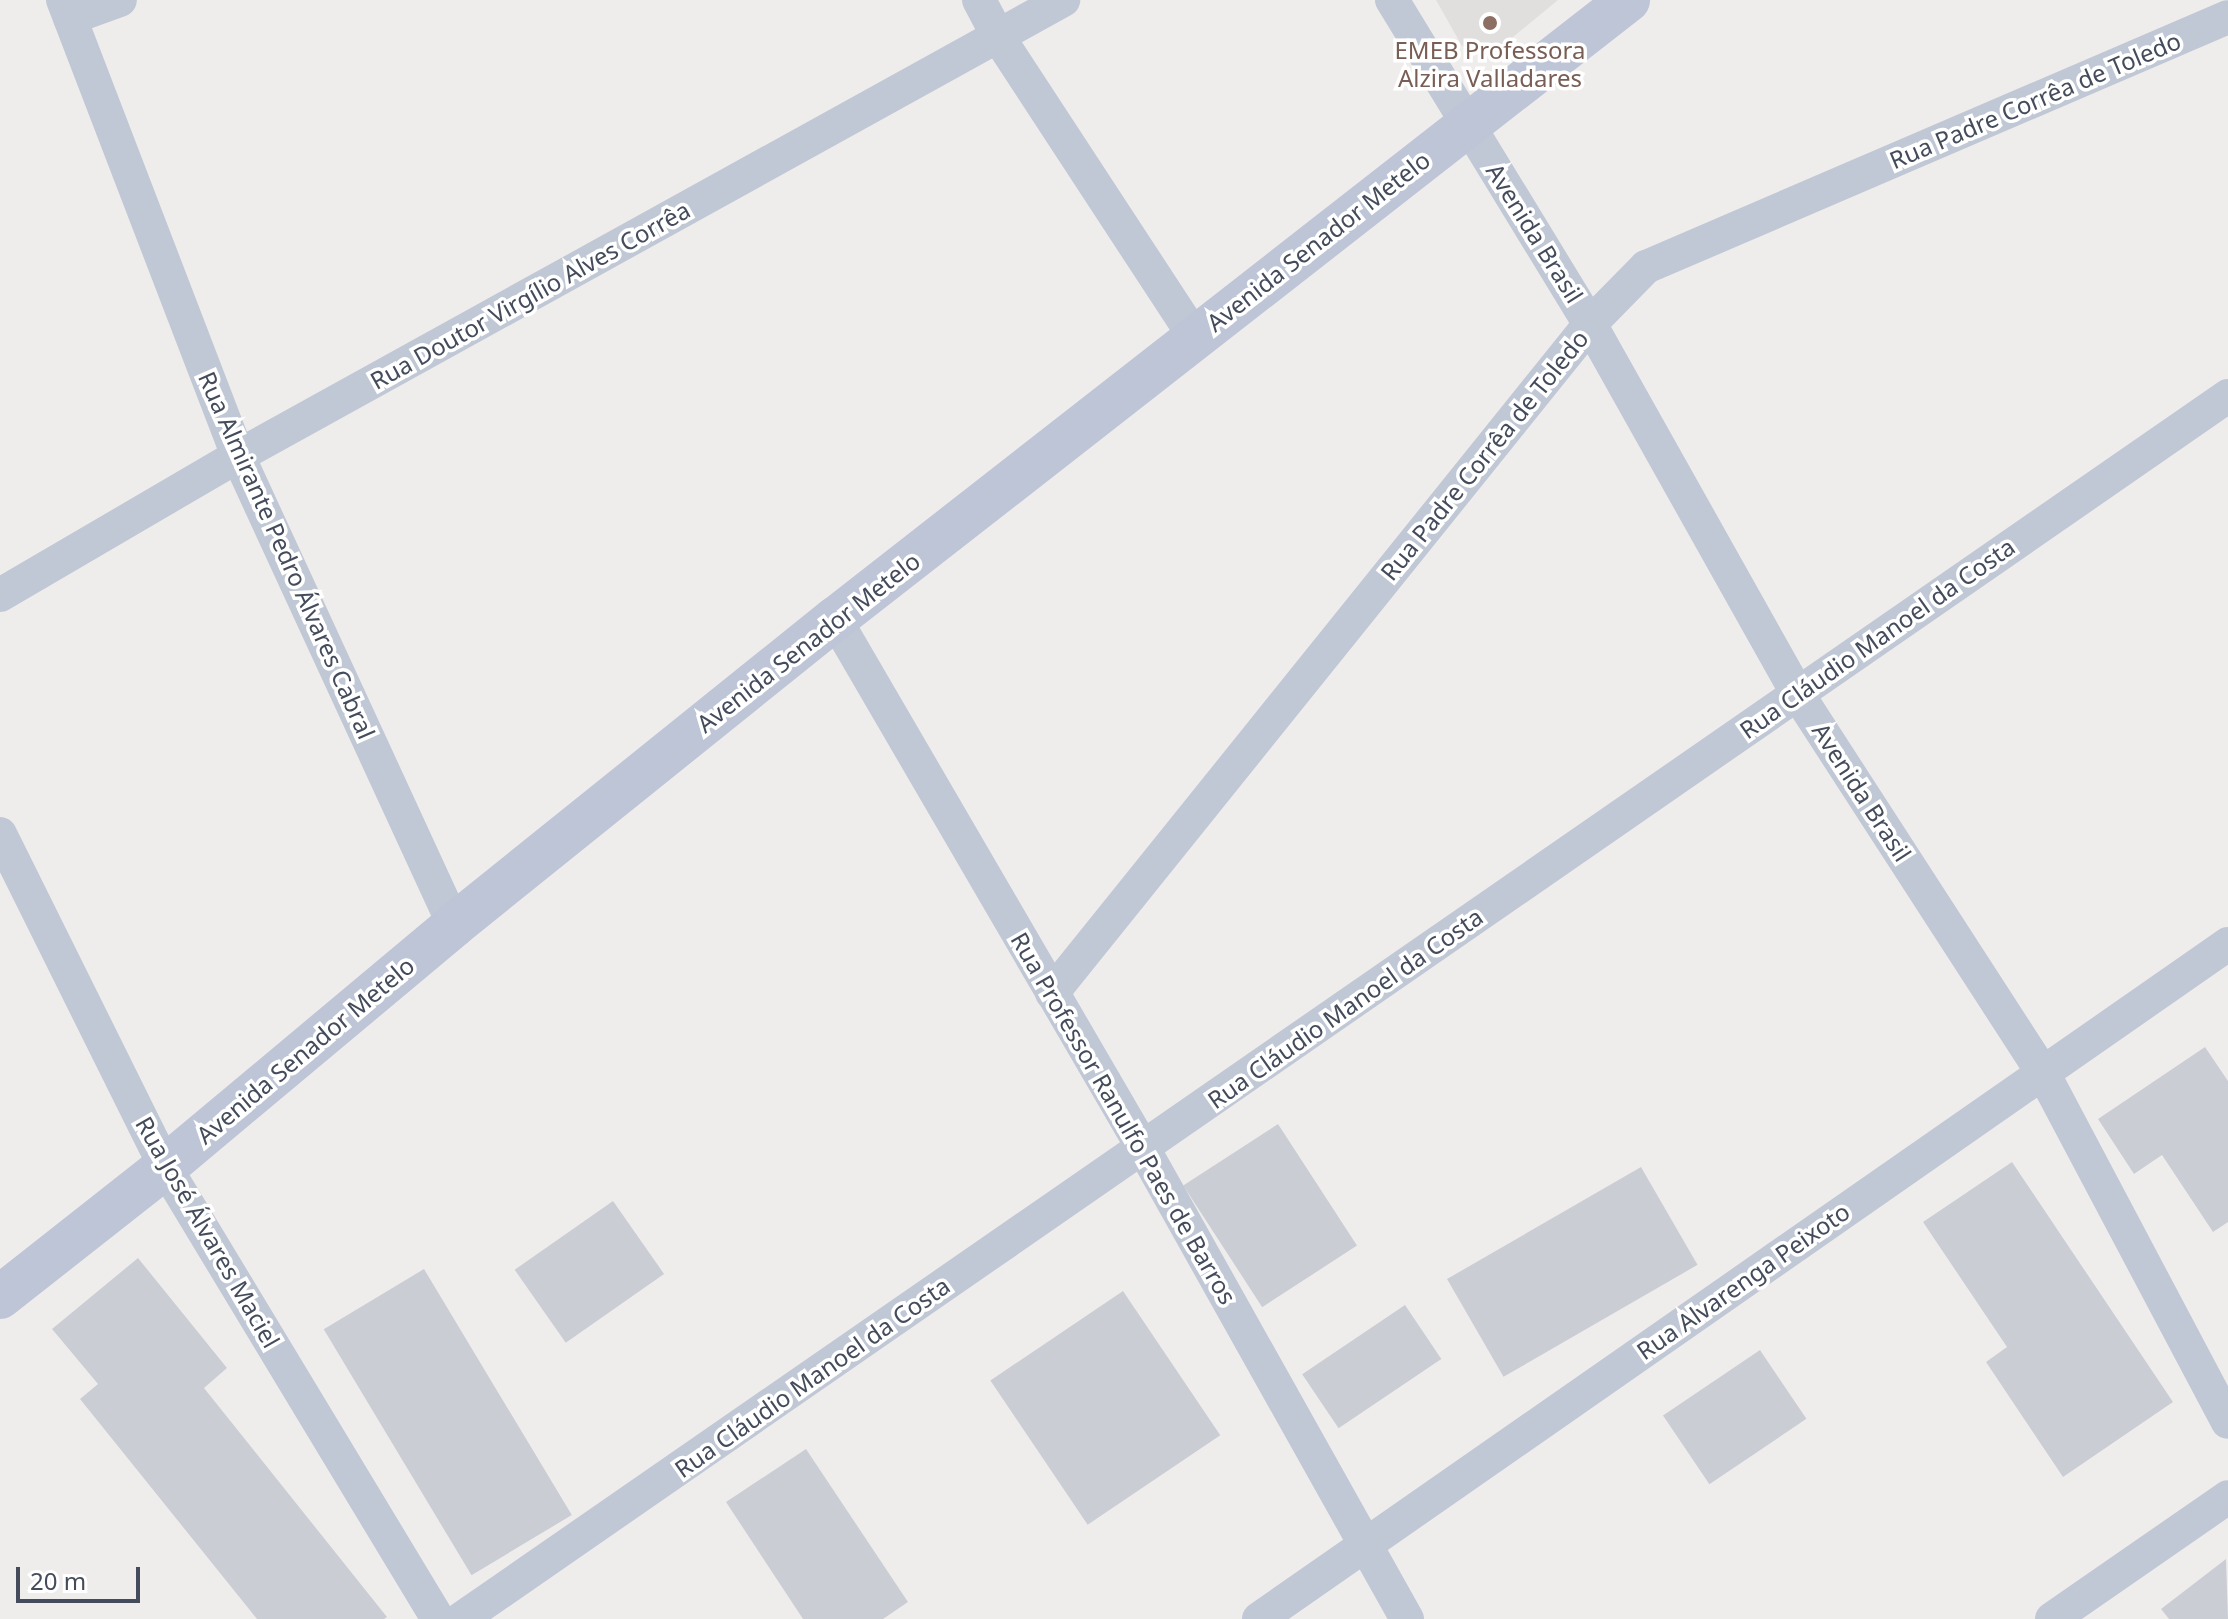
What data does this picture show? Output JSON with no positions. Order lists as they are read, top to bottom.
{
  "streets": {
    "main road": ["Avenida Senador Metelo"],
    "street": [
      "Rua Padre Corrêa de Toledo",
      "Avenida Brasil",
      "Rua Doutor Virgílio Alves Corrêa",
      "Rua Almirante Pedro Álvares Cabral",
      "Rua Cláudio Manoel da Costa",
      "Rua Professor Ranulfo Paes de Barros",
      "Rua José Álvares Maciel",
      "Rua Alvarenga Peixoto"
    ]
  },
  "crossings": [
    ["Rua Padre Corrêa de Toledo", "Avenida Brasil"],
    ["Rua Padre Corrêa de Toledo", "Rua Professor Ranulfo Paes de Barros"],
    ["Avenida Brasil", "Avenida Senador Metelo"],
    ["Avenida Brasil", "Rua Cláudio Manoel da Costa"],
    ["Avenida Brasil", "Rua Alvarenga Peixoto"],
    ["Avenida Senador Metelo", "Rua Almirante Pedro Álvares Cabral"],
    ["Avenida Senador Metelo", "Rua Professor Ranulfo Paes de Barros"],
    ["Avenida Senador Metelo", "Rua José Álvares Maciel"],
    ["Rua Doutor Virgílio Alves Corrêa", "Rua Almirante Pedro Álvares Cabral"],
    ["Rua Cláudio Manoel da Costa", "Rua Professor Ranulfo Paes de Barros"],
    ["Rua Professor Ranulfo Paes de Barros", "Rua Alvarenga Peixoto"]
  ],
  "places": ["EMEB Professora Alzira Valladares"],
  "scale_bar": "20 m"
}
